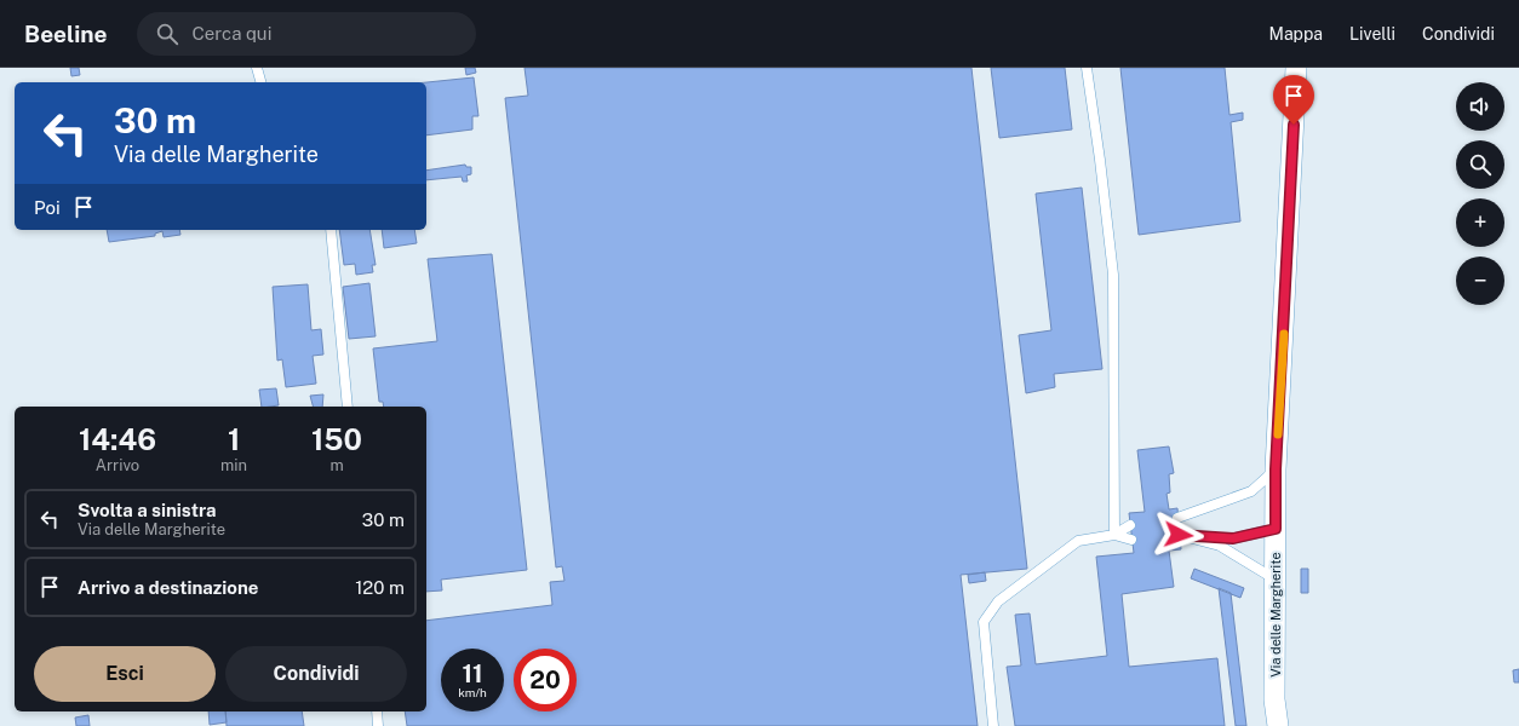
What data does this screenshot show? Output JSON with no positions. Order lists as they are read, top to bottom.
{
  "streets": {
    "street": ["Via delle Margherite"]
  },
  "page": {
    "header": "Beeline",
    "search": "Cerca qui",
    "nav": ["Mappa", "Livelli", "Condividi"],
    "map_buttons": ["+", "−"],
    "turn": ["30 m", "Via delle Margherite"],
    "then": "Poi",
    "eta": [
      "14:46",
      "Arrivo",
      "1",
      "min",
      "150",
      "m"
    ],
    "list": [
      {
        "name": "Svolta a sinistra",
        "note": "Via delle Margherite",
        "value": "30 m"
      },
      {
        "name": "Arrivo a destinazione",
        "value": "120 m"
      }
    ],
    "buttons": ["Esci", "Condividi"],
    "speed": "11 km/h",
    "limit": "20"
  }
}
